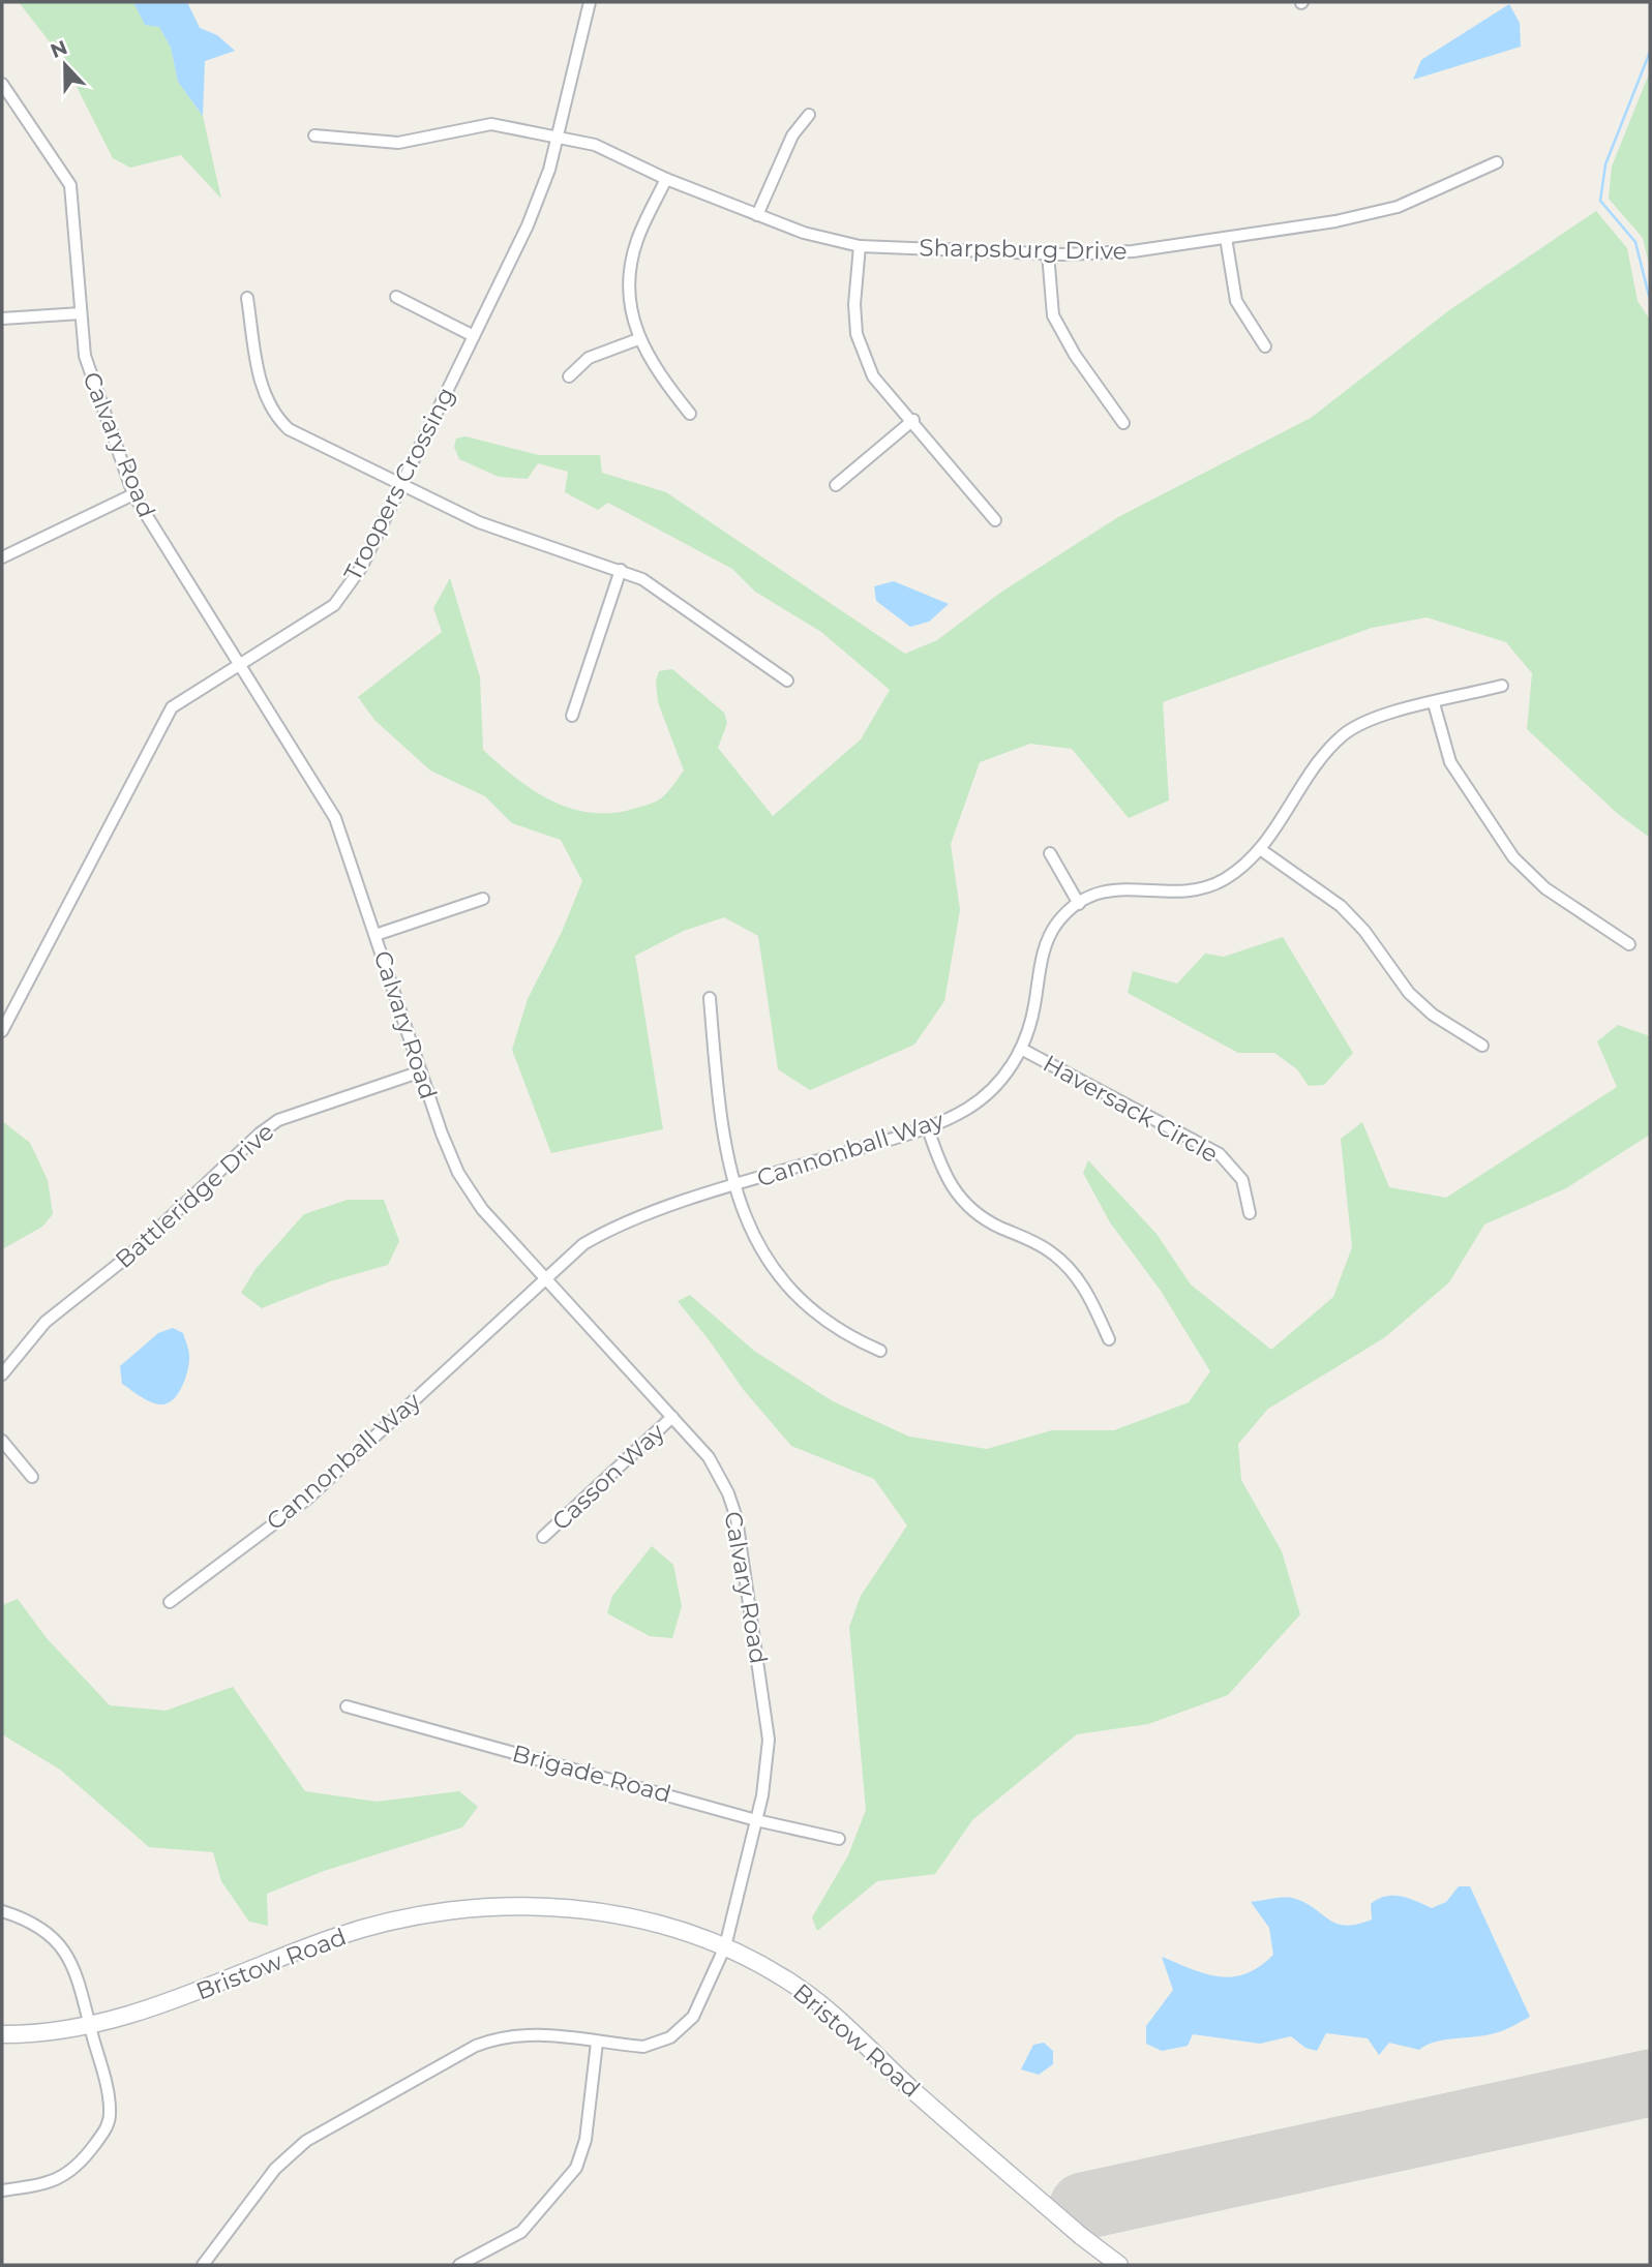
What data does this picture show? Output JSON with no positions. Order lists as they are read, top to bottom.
{
  "streets": {
    "main road": ["Bristow Road"],
    "street": [
      "Sharpsburg Drive",
      "Calvary Road",
      "Troopers Crossing",
      "Haversack Circle",
      "Cannonball Way",
      "Battleridge Drive",
      "Casson Way",
      "Brigade Road"
    ]
  },
  "crossings": [
    ["Sharpsburg Drive", "Troopers Crossing"],
    ["Calvary Road", "Troopers Crossing"],
    ["Calvary Road", "Cannonball Way"],
    ["Calvary Road", "Battleridge Drive"],
    ["Calvary Road", "Casson Way"],
    ["Calvary Road", "Brigade Road"],
    ["Calvary Road", "Bristow Road"],
    ["Haversack Circle", "Cannonball Way"]
  ],
  "north": "top"
}
